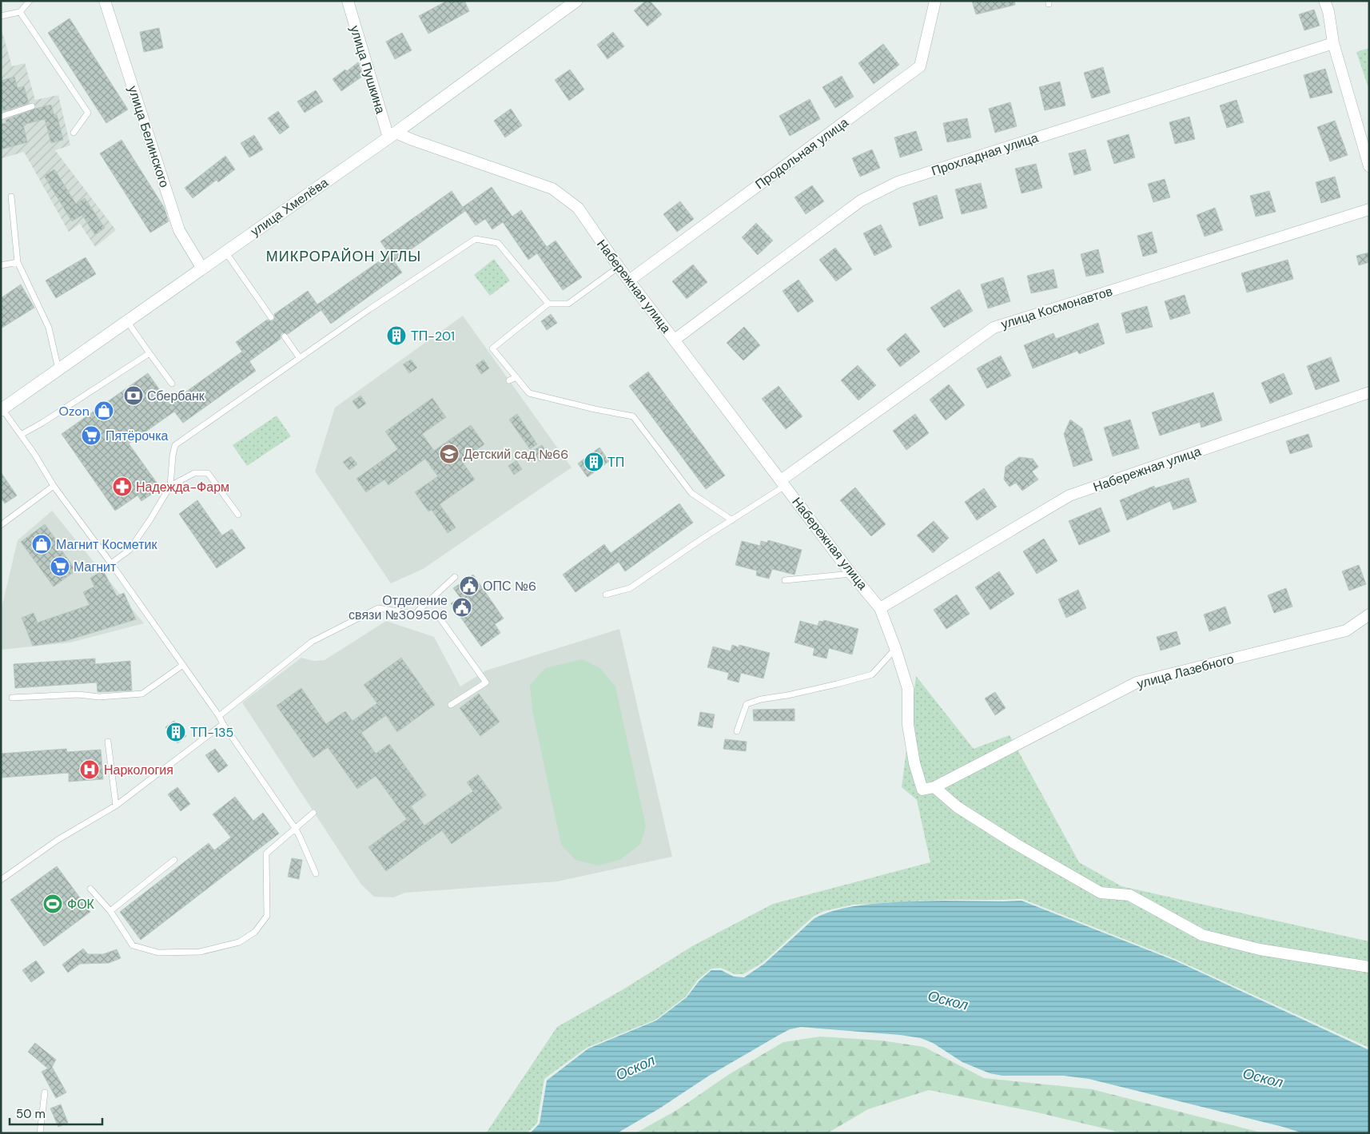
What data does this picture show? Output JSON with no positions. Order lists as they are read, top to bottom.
{
  "streets": {
    "main road": ["улица Хмелёва"],
    "street": [
      "улица Пушкина",
      "улица Белинского",
      "Продольная улица",
      "Прохладная улица",
      "Набережная улица",
      "улица Космонавтов",
      "улица Лазебного"
    ]
  },
  "crossings": [
    ["улица Пушкина", "улица Хмелёва"],
    ["улица Пушкина", "Набережная улица"],
    ["улица Белинского", "улица Хмелёва"],
    ["Продольная улица", "Набережная улица"],
    ["Прохладная улица", "Набережная улица"],
    ["улица Хмелёва", "Набережная улица"],
    ["Набережная улица", "улица Космонавтов"]
  ],
  "districts": ["МИКРОРАЙОН УГЛЫ"],
  "water": ["Оскол"],
  "places": {
    "building": ["ТП-201", "ТП", "ТП-135"],
    "bank": ["Сбербанк"],
    "shop": ["Ozon", "Магнит Косметик"],
    "supermarket": ["Пятёрочка", "Магнит"],
    "school or university": ["Детский сад №66"],
    "pharmacy": ["Надежда-Фарм"],
    "public building": ["ОПС №6", "Отделение связи №309506"],
    "hospital": ["Наркология"],
    "sports": ["ФОК"]
  },
  "scale_bar": "50 m"
}
